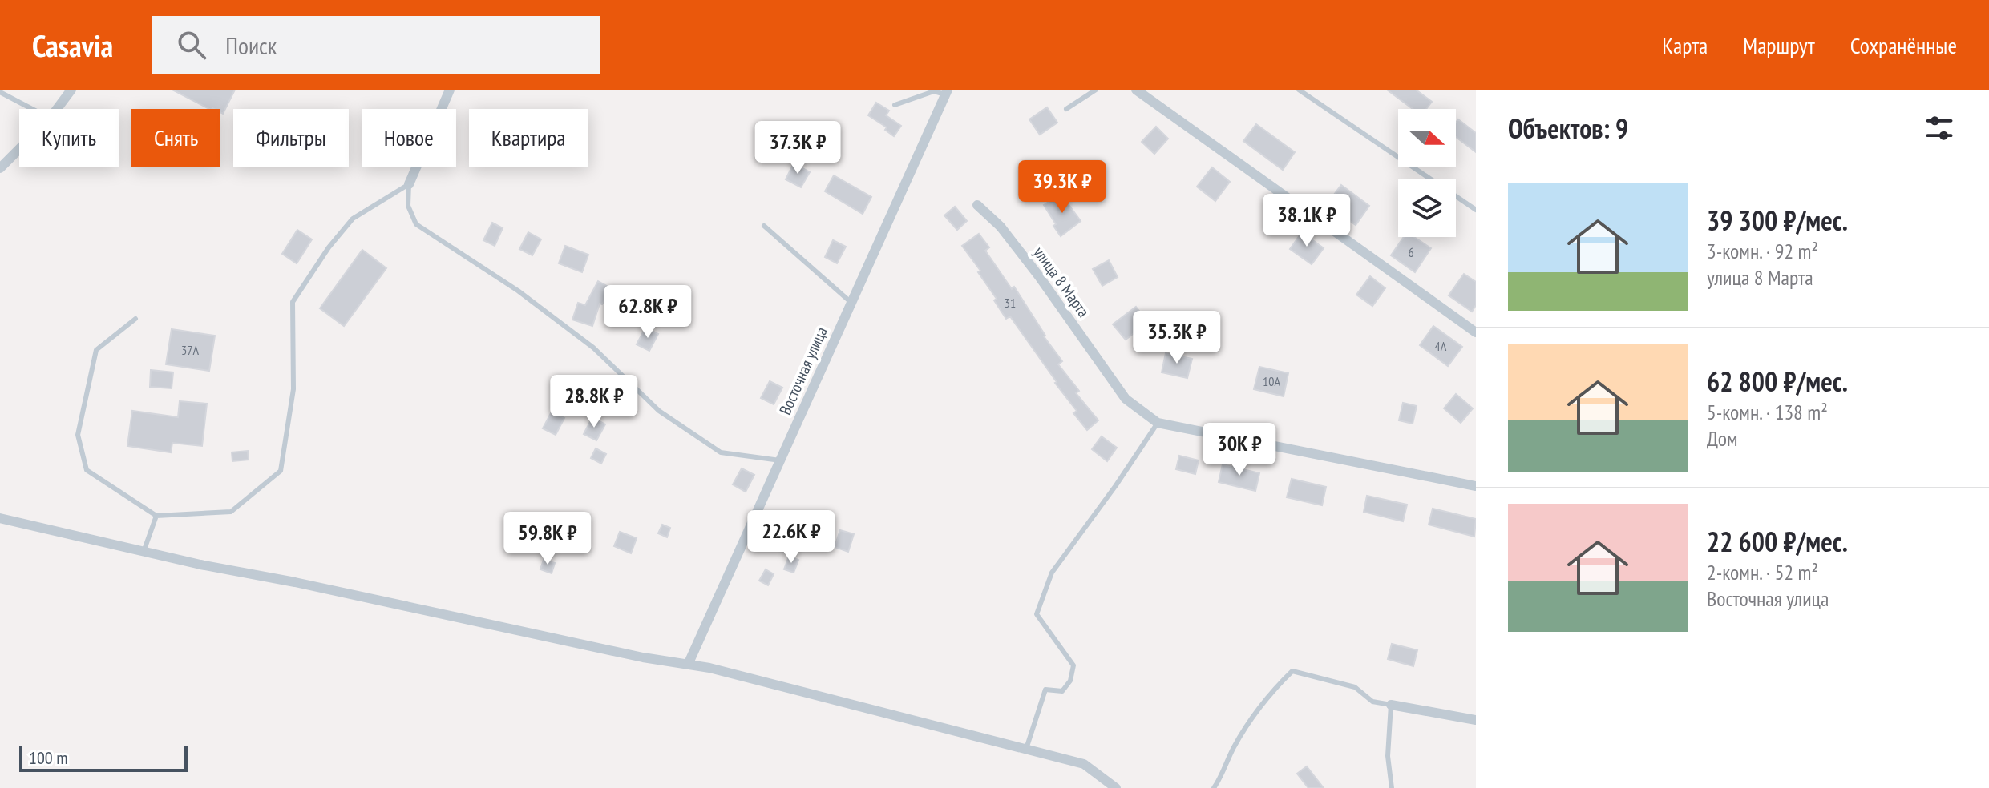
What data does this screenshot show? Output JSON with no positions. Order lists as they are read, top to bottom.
{
  "streets": {
    "street": ["улица 8 Марта", "Восточная улица"]
  },
  "house_numbers": [
    "6",
    "31",
    "4А",
    "37А",
    "10А"
  ],
  "scale_bar": "100 m",
  "north": "right",
  "page": {
    "header": "Casavia",
    "search": "Поиск",
    "nav": ["Карта", "Маршрут", "Сохранённые"],
    "heading": "Объектов: 9",
    "chip": [
      "Купить",
      "Снять",
      "Фильтры",
      "Новое",
      "Квартира"
    ],
    "price": [
      "37.3K ₽",
      "39.3K ₽",
      "38.1K ₽",
      "62.8K ₽",
      "35.3K ₽",
      "28.8K ₽",
      "30K ₽",
      "22.6K ₽",
      "59.8K ₽"
    ],
    "list": [
      {
        "name": "39 300 ₽/мес.",
        "note": "3-комн. · 92 m² · улица 8 Марта"
      },
      {
        "name": "62 800 ₽/мес.",
        "note": "5-комн. · 138 m² · Дом"
      },
      {
        "name": "22 600 ₽/мес.",
        "note": "2-комн. · 52 m² · Восточная улица"
      }
    ],
    "scale": "100 m"
  }
}
